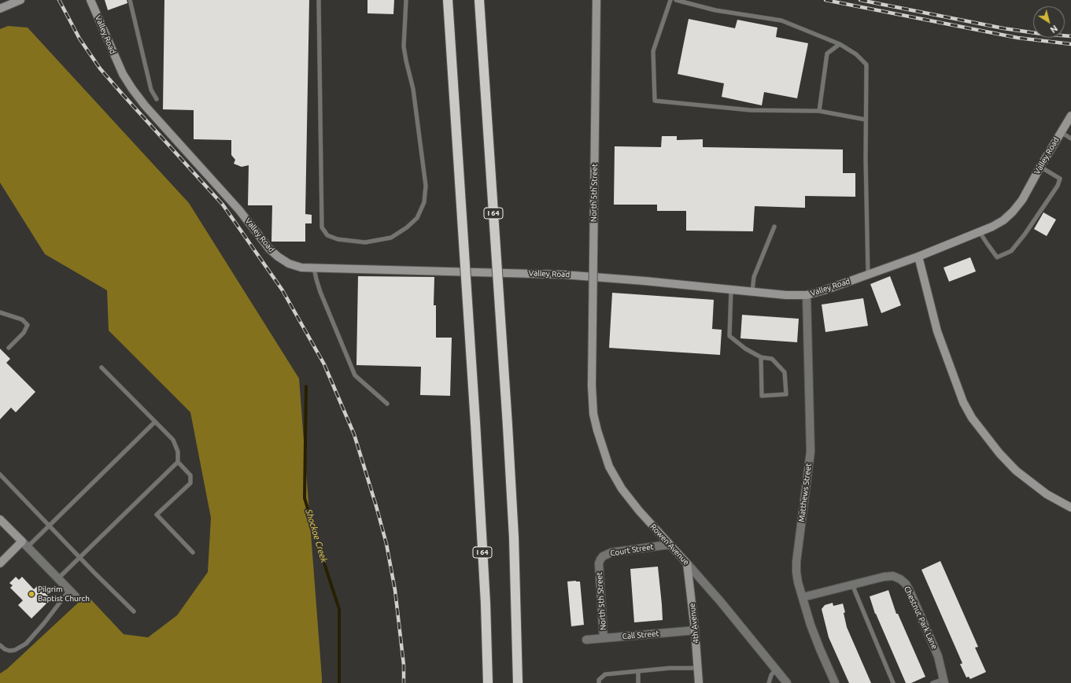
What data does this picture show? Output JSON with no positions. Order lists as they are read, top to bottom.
{
  "streets": {
    "highway": ["I 64"],
    "street": [
      "Valley Road",
      "North 5th Street",
      "Matthews Street",
      "Rowen Avenue",
      "Court Street",
      "Chestnut Park Lane",
      "4th Avenue",
      "Call Street"
    ]
  },
  "crossings": [
    ["Valley Road", "Matthews Street"],
    ["North 5th Street", "Rowen Avenue"],
    ["North 5th Street", "Court Street"],
    ["North 5th Street", "Call Street"],
    ["Matthews Street", "Chestnut Park Lane"],
    ["Rowen Avenue", "Court Street"],
    ["Rowen Avenue", "4th Avenue"],
    ["4th Avenue", "Call Street"]
  ],
  "water": ["Shockoe Creek"],
  "places": ["Pilgrim Baptist Church"],
  "north": "bottom right"
}
